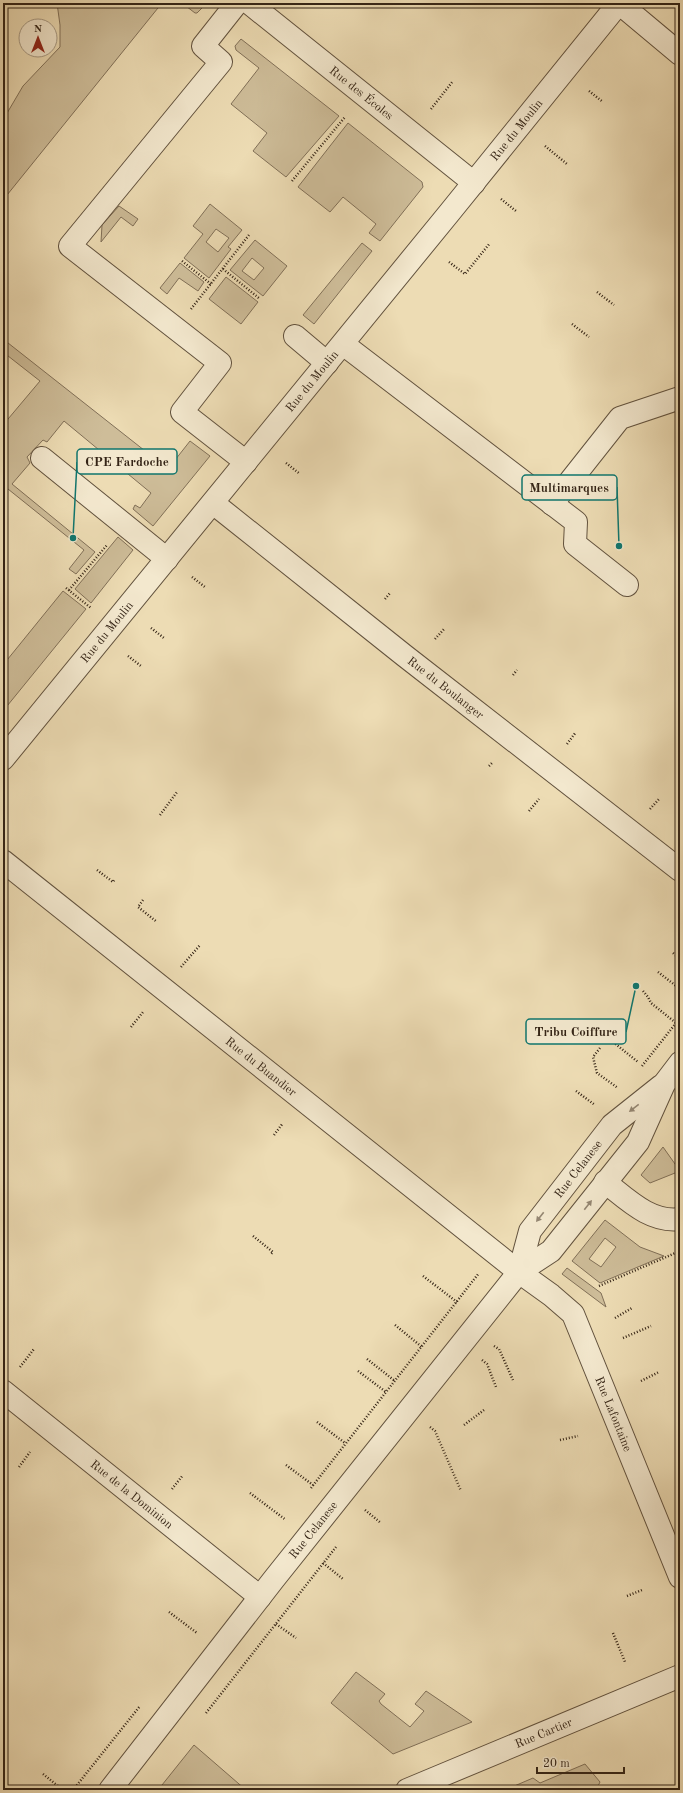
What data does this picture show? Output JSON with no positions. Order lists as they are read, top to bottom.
{
  "streets": {
    "street": [
      "Rue des Écoles",
      "Rue du Moulin",
      "Rue du Boulanger",
      "Rue du Buandier",
      "Rue Celanese",
      "Rue Lafontaine",
      "Rue de la Dominion",
      "Rue Cartier"
    ]
  },
  "crossings": [
    ["Rue des Écoles", "Rue du Moulin"],
    ["Rue du Moulin", "Rue du Boulanger"],
    ["Rue du Buandier", "Rue Celanese"],
    ["Rue du Buandier", "Rue Lafontaine"],
    ["Rue Celanese", "Rue Lafontaine"],
    ["Rue Celanese", "Rue de la Dominion"]
  ],
  "places": ["CPE Fardoche", "Multimarques", "Tribu Coiffure"],
  "scale_bar": "20 m",
  "north": "top"
}
